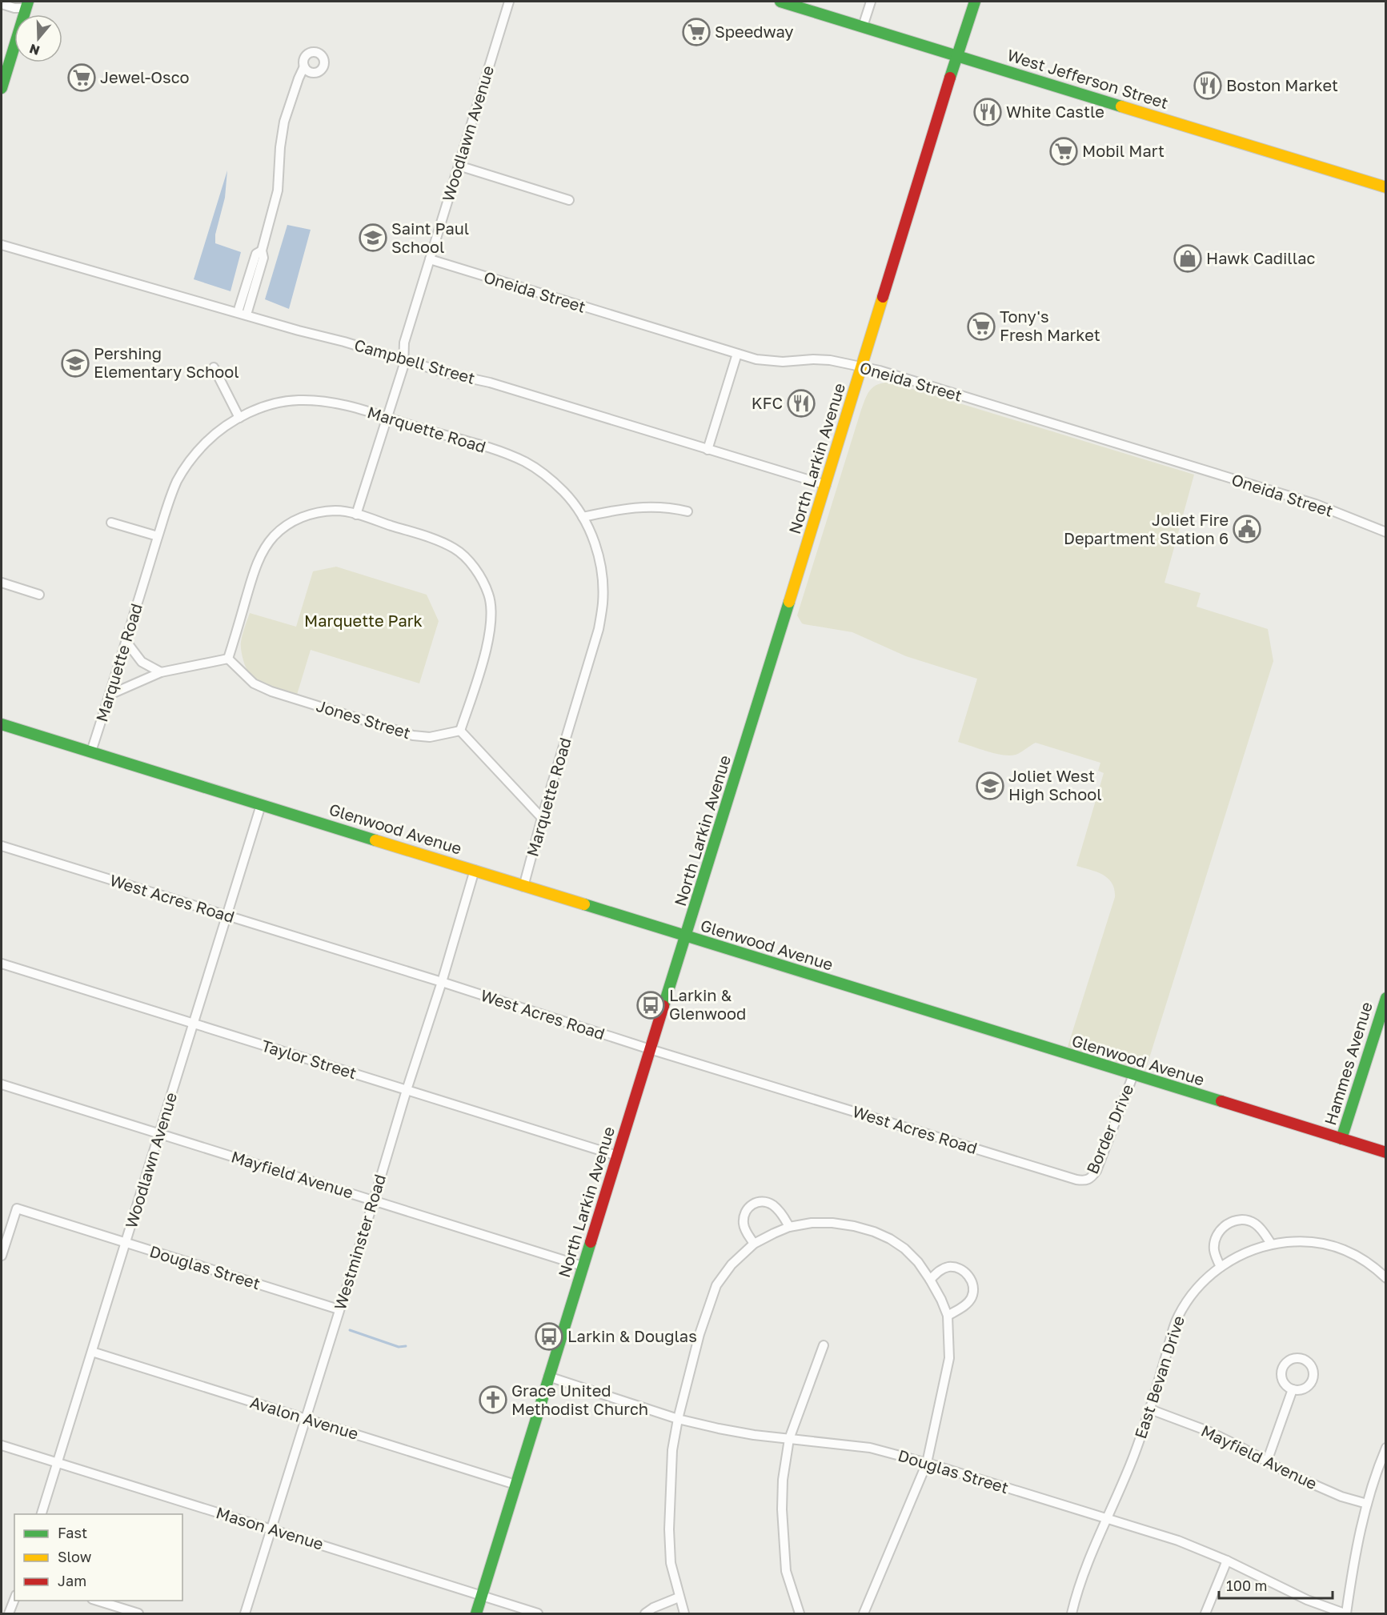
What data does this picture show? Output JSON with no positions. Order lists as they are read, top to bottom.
{
  "streets": {
    "main road": [
      "West Jefferson Street",
      "North Larkin Avenue",
      "Glenwood Avenue",
      "Hammes Avenue"
    ],
    "street": [
      "Woodlawn Avenue",
      "Oneida Street",
      "Campbell Street",
      "Marquette Road",
      "Jones Street",
      "West Acres Road",
      "Taylor Street",
      "Border Drive",
      "Mayfield Avenue",
      "Westminster Road",
      "Douglas Street",
      "East Bevan Drive",
      "Avalon Avenue",
      "Mason Avenue"
    ]
  },
  "crossings": [
    ["West Jefferson Street", "North Larkin Avenue"],
    ["Woodlawn Avenue", "Oneida Street"],
    ["Woodlawn Avenue", "Campbell Street"],
    ["Woodlawn Avenue", "Marquette Road"],
    ["Woodlawn Avenue", "Glenwood Avenue"],
    ["Woodlawn Avenue", "West Acres Road"],
    ["Woodlawn Avenue", "Taylor Street"],
    ["Woodlawn Avenue", "Mayfield Avenue"],
    ["Woodlawn Avenue", "Douglas Street"],
    ["Woodlawn Avenue", "Avalon Avenue"],
    ["Woodlawn Avenue", "Mason Avenue"],
    ["Oneida Street", "North Larkin Avenue"],
    ["Campbell Street", "North Larkin Avenue"],
    ["Marquette Road", "Glenwood Avenue"],
    ["North Larkin Avenue", "Glenwood Avenue"],
    ["North Larkin Avenue", "West Acres Road"],
    ["North Larkin Avenue", "Taylor Street"],
    ["North Larkin Avenue", "Mayfield Avenue"],
    ["North Larkin Avenue", "Douglas Street"],
    ["North Larkin Avenue", "Avalon Avenue"],
    ["North Larkin Avenue", "Mason Avenue"],
    ["Glenwood Avenue", "Hammes Avenue"],
    ["Glenwood Avenue", "Border Drive"],
    ["Glenwood Avenue", "Westminster Road"],
    ["West Acres Road", "Border Drive"],
    ["West Acres Road", "Westminster Road"],
    ["Taylor Street", "Westminster Road"],
    ["Mayfield Avenue", "Westminster Road"],
    ["Mayfield Avenue", "East Bevan Drive"],
    ["Westminster Road", "Douglas Street"],
    ["Westminster Road", "Avalon Avenue"],
    ["Westminster Road", "Mason Avenue"],
    ["Douglas Street", "East Bevan Drive"]
  ],
  "parks": ["Marquette Park"],
  "places": {
    "supermarket": [
      "Speedway",
      "Jewel-Osco",
      "Mobil Mart",
      "Tony's Fresh Market"
    ],
    "restaurant": ["Boston Market", "White Castle", "KFC"],
    "school or university": ["Saint Paul School", "Pershing Elementary School", "Joliet West High School"],
    "shop": ["Hawk Cadillac"],
    "public building": ["Joliet Fire Department Station 6"],
    "bus stop": ["Larkin & Glenwood", "Larkin & Douglas"],
    "church": ["Grace United Methodist Church"]
  },
  "legend": ["Fast", "Slow", "Jam"],
  "scale_bar": "100 m",
  "north": "bottom"
}
